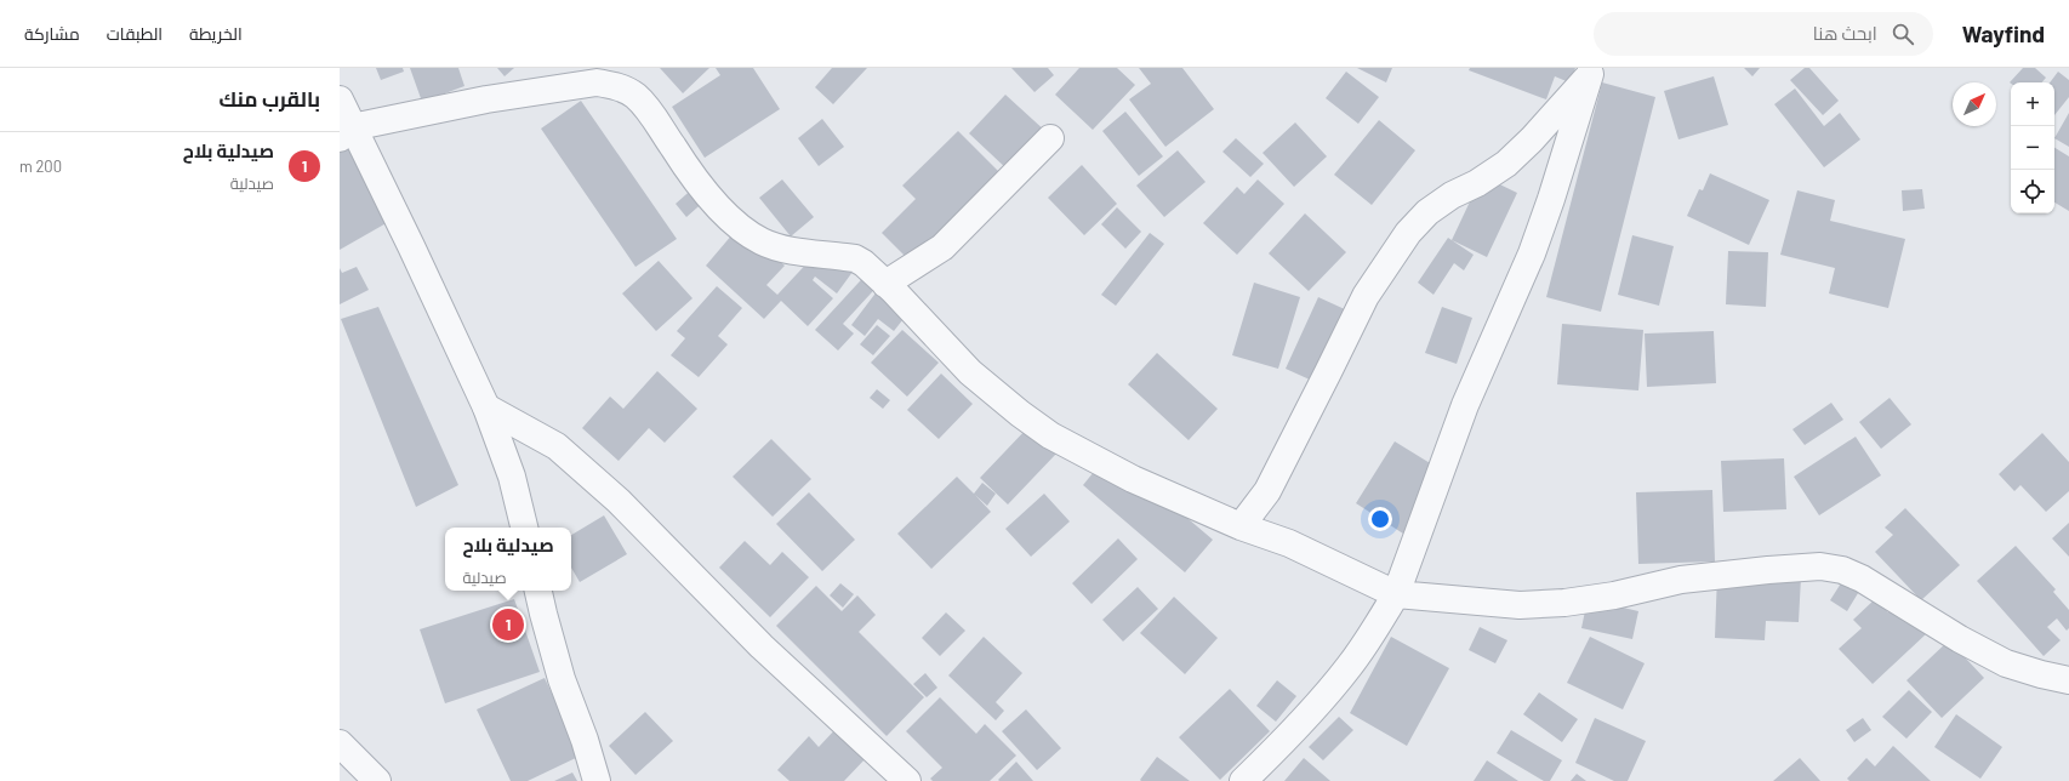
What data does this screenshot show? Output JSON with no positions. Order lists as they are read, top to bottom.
{
  "north": "top right",
  "page": {
    "header": "Wayfind",
    "search": "ابحث هنا",
    "nav": ["الخريطة", "الطبقات", "مشاركة"],
    "heading": "بالقرب منك",
    "map_buttons": ["+", "−"],
    "list": [
      {
        "mark": "1",
        "name": "صيدلية بلاح",
        "note": "صيدلية",
        "value": "200 m"
      }
    ],
    "popup": ["صيدلية بلاح", "صيدلية"],
    "pins": "1"
  }
}
